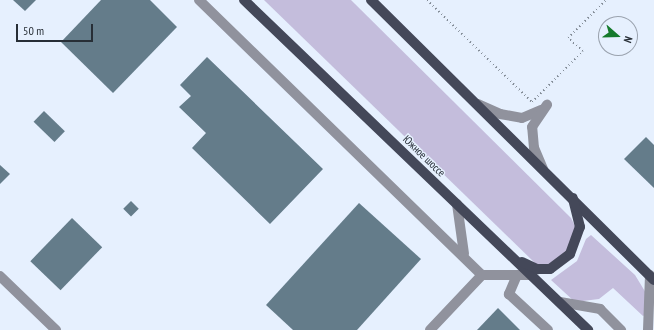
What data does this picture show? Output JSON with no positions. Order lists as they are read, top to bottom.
{
  "streets": {
    "main road": ["Южное шоссе"]
  },
  "scale_bar": "50 m",
  "north": "right"
}
